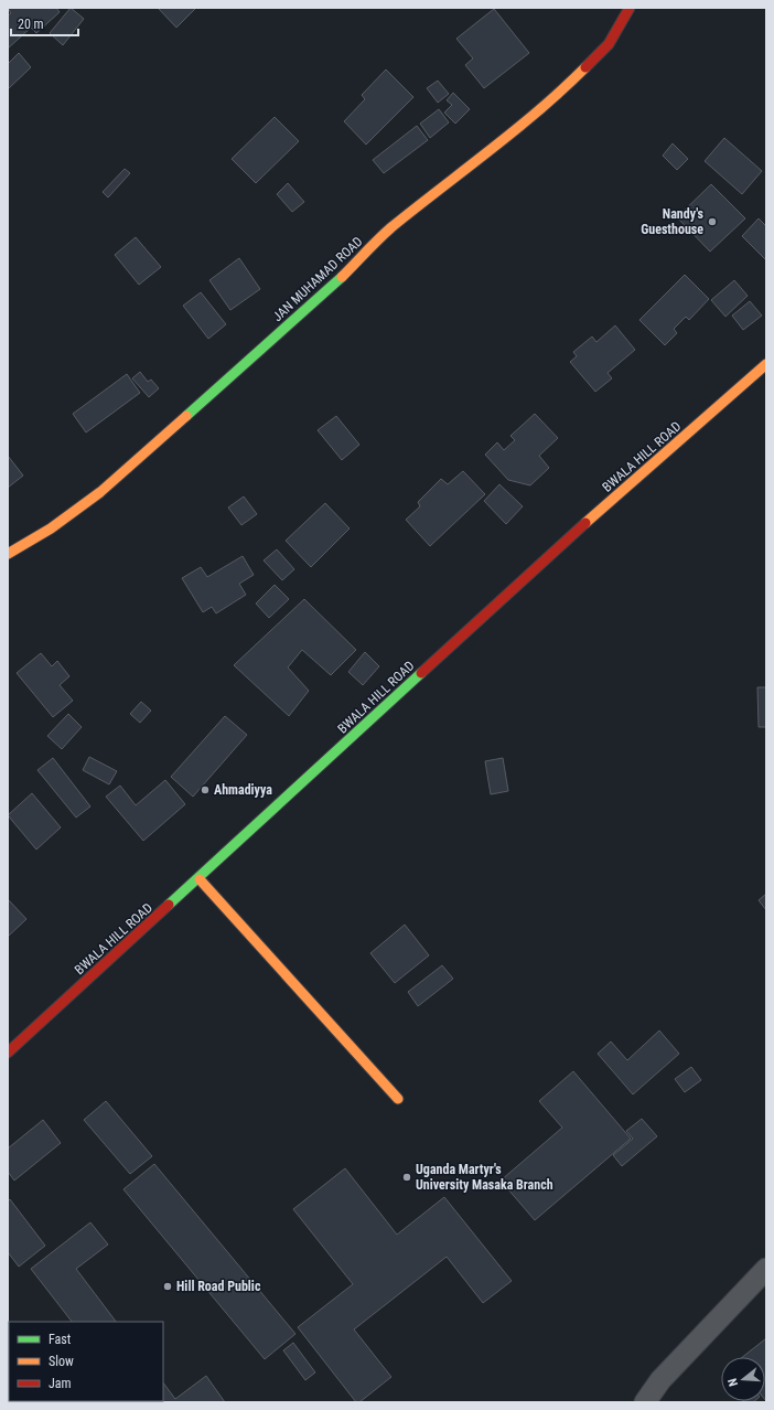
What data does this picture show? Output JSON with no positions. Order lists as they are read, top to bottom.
{
  "streets": {
    "street": ["JAN MUHAMAD ROAD", "BWALA HILL ROAD"]
  },
  "places": [
    "Nandy's Guesthouse",
    "Ahmadiyya",
    "Uganda Martyr's University Masaka Branch",
    "Hill Road Public"
  ],
  "legend": ["Fast", "Slow", "Jam"],
  "scale_bar": "20 m",
  "north": "left"
}
